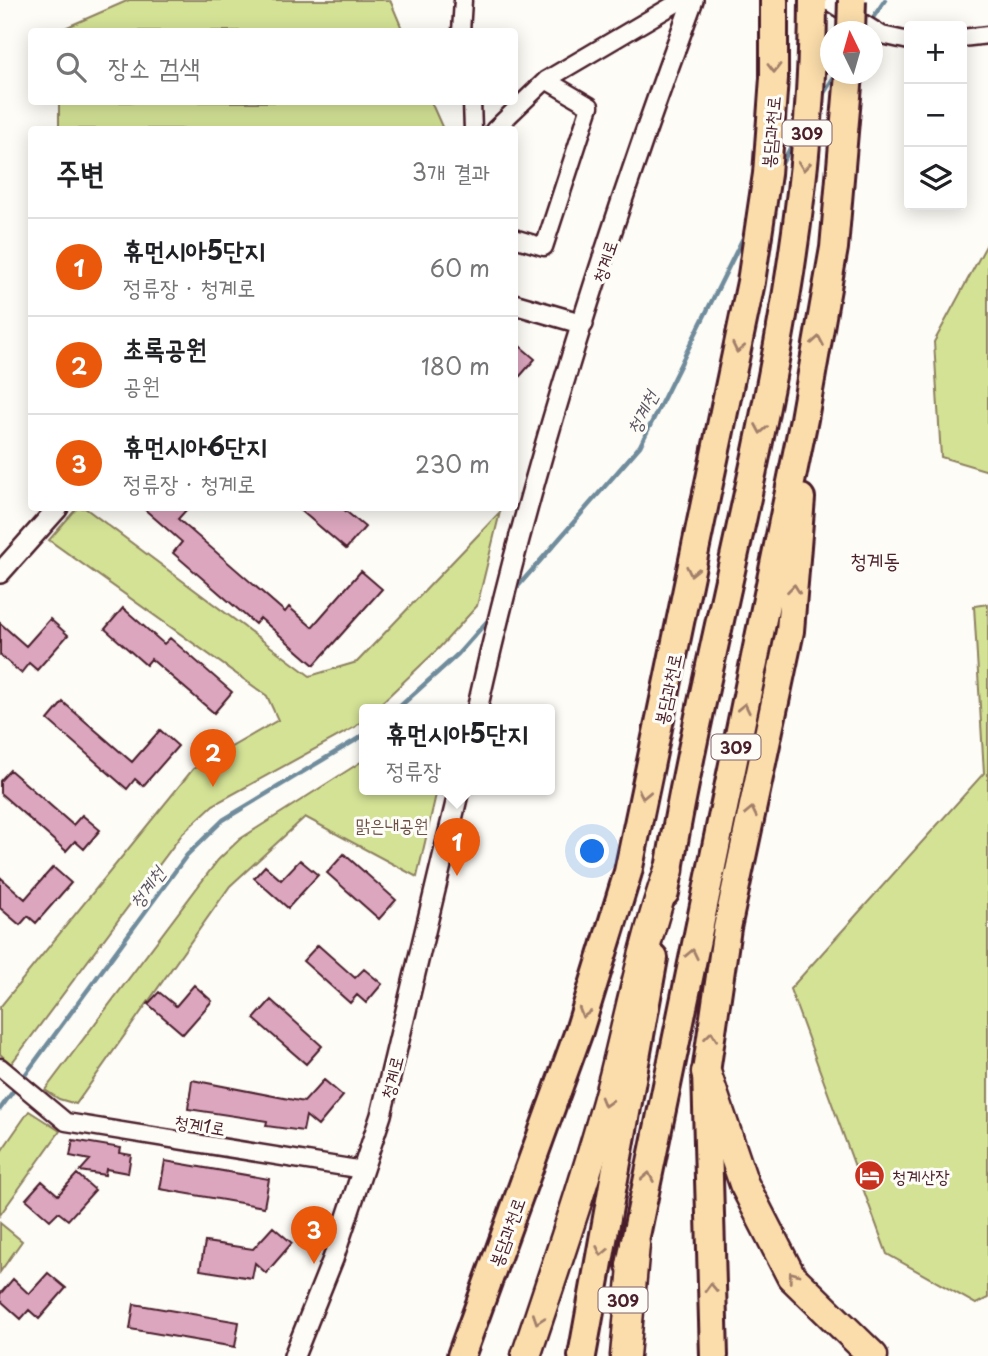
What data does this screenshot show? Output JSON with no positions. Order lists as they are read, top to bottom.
{
  "streets": {
    "highway": ["봉담과천로", "309"],
    "street": ["청계로", "청계1로"]
  },
  "crossings": [
    ["청계로", "청계1로"]
  ],
  "districts": ["청계동"],
  "water": ["청계천"],
  "parks": ["맑은내공원"],
  "places": {
    "hotel": ["청계산장"]
  },
  "north": "top",
  "page": {
    "map_buttons": ["+", "−"],
    "search": "장소 검색",
    "heading": ["주변", "3개 결과"],
    "list": [
      {
        "mark": "1",
        "name": "휴먼시아5단지",
        "note": "정류장 · 청계로",
        "value": "60 m"
      },
      {
        "mark": "2",
        "name": "초록공원",
        "note": "공원",
        "value": "180 m"
      },
      {
        "mark": "3",
        "name": "휴먼시아6단지",
        "note": "정류장 · 청계로",
        "value": "230 m"
      }
    ],
    "popup": ["휴먼시아5단지", "정류장"],
    "pins": ["2", "1", "3"]
  }
}
